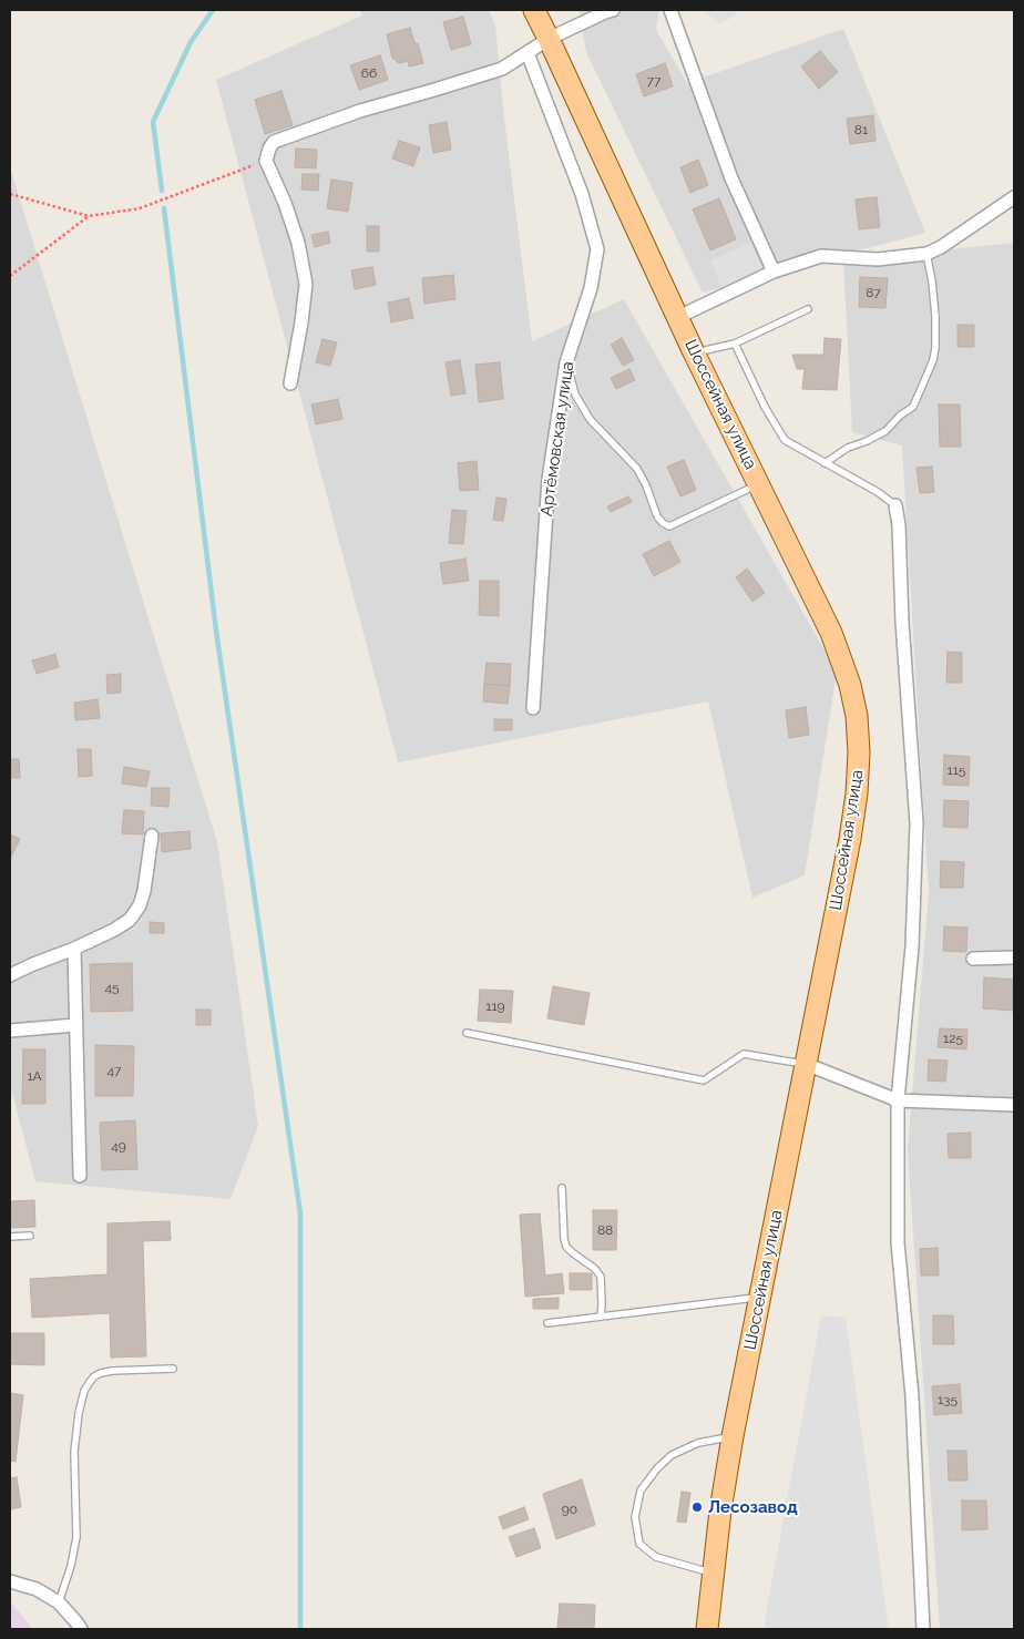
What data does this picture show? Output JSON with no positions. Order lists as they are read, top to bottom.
{
  "streets": {
    "main road": ["Шоссейная улица"],
    "street": ["Артёмовская улица"]
  },
  "places": ["Лесозавод"],
  "house_numbers": [
    "66",
    "77",
    "81",
    "87",
    "115",
    "45",
    "119",
    "125",
    "47",
    "1А",
    "49",
    "88",
    "135",
    "90"
  ]
}
